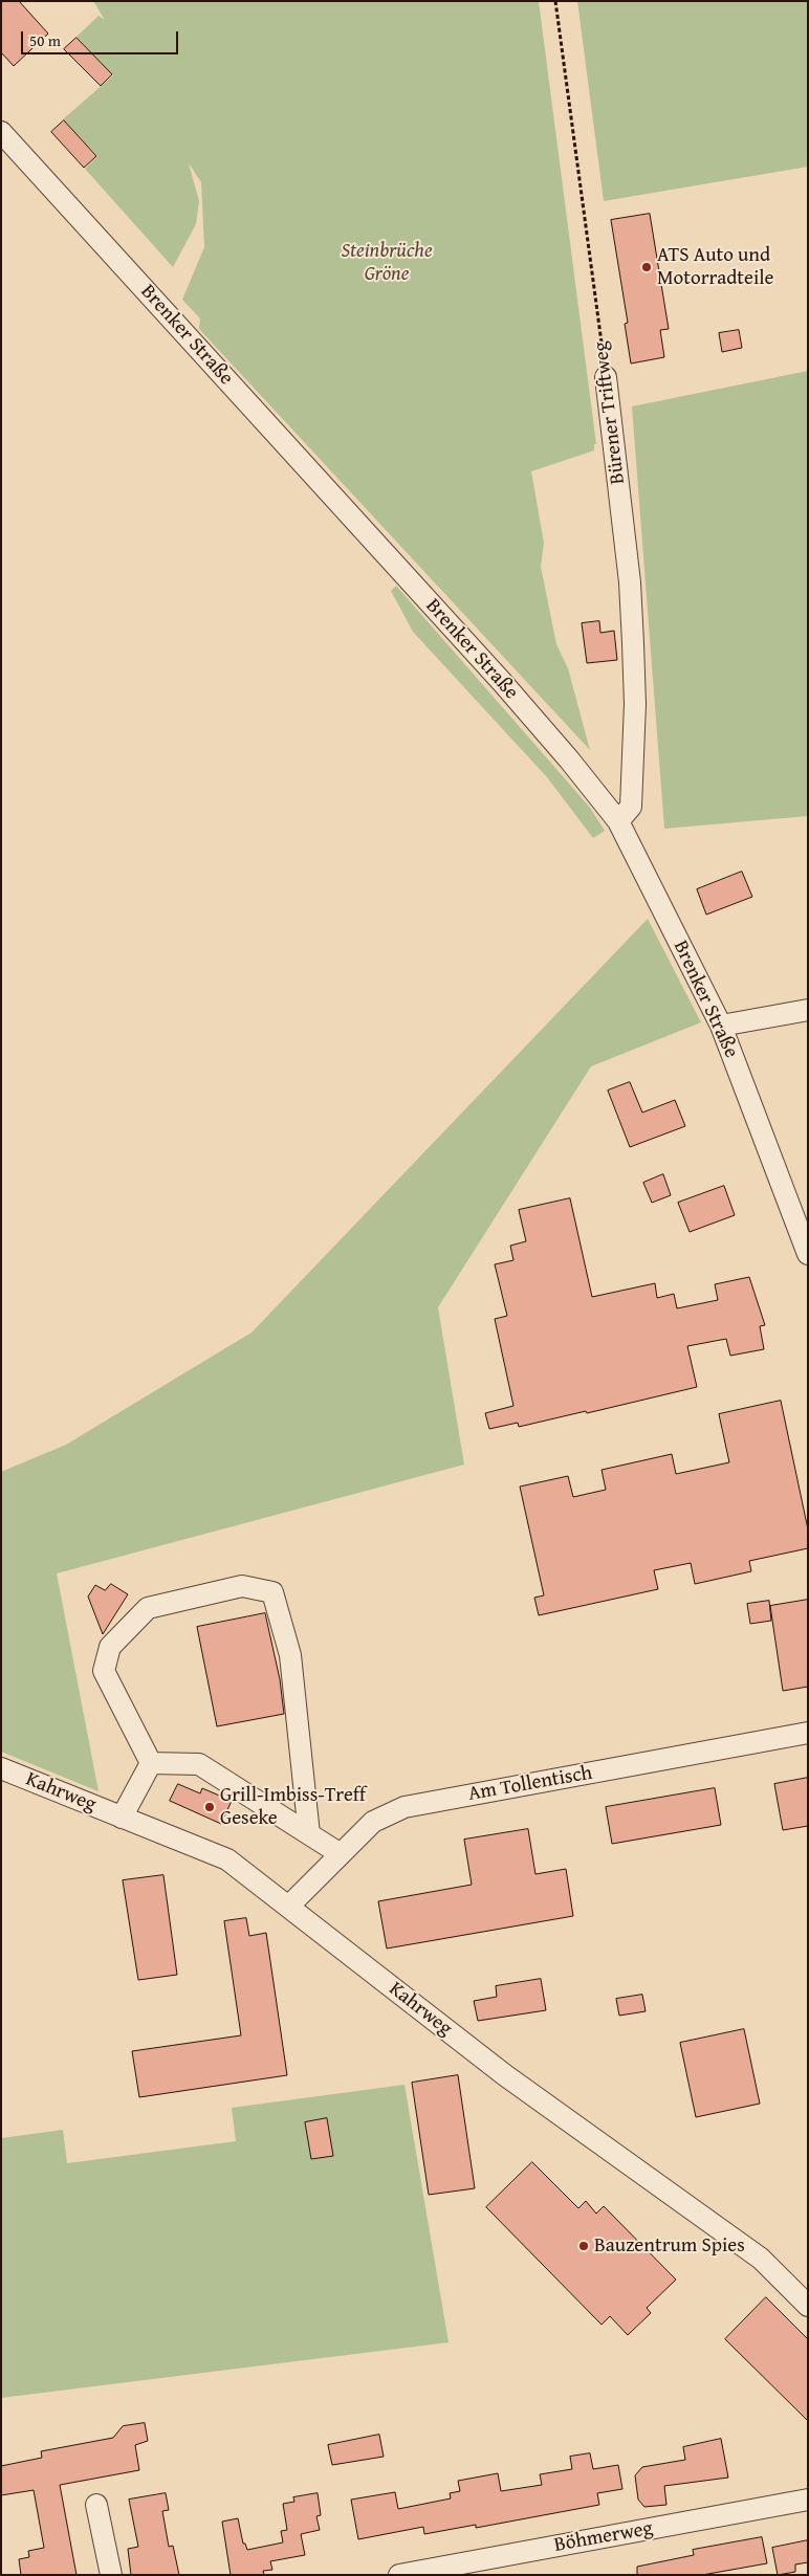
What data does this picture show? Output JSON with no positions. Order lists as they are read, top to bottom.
{
  "streets": {
    "street": [
      "Brenker Straße",
      "Bürener Triftweg",
      "Am Tollentisch",
      "Kahrweg",
      "Böhmerweg"
    ]
  },
  "crossings": [
    ["Brenker Straße", "Bürener Triftweg"],
    ["Am Tollentisch", "Kahrweg"]
  ],
  "parks": ["Steinbrüche Gröne"],
  "places": ["ATS Auto und Motorradteile", "Grill-Imbiss-Treff Geseke", "Bauzentrum Spies"],
  "scale_bar": "50 m"
}
